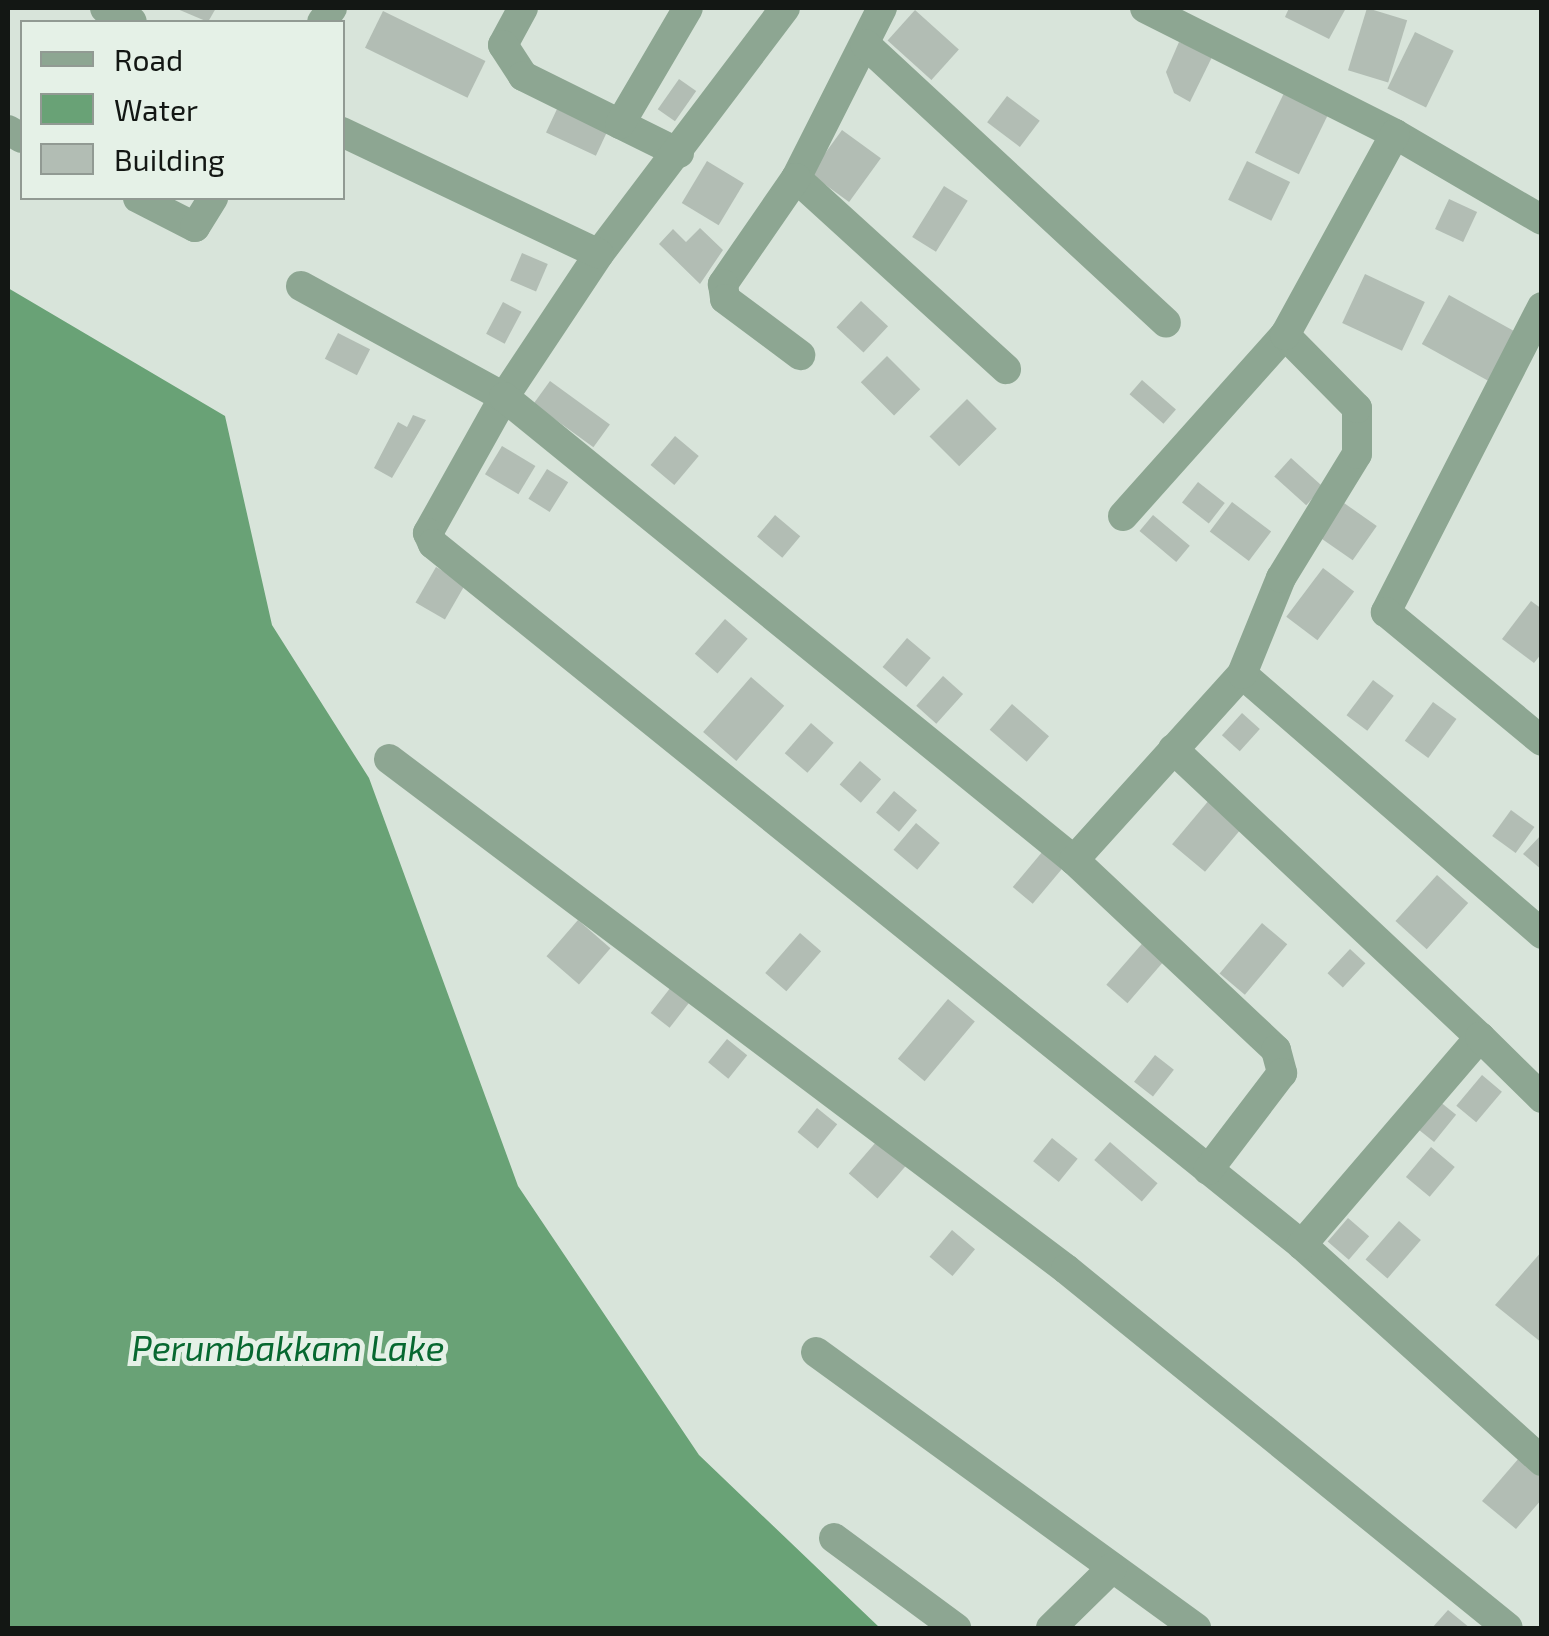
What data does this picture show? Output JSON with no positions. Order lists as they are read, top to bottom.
{
  "water": ["Perumbakkam Lake"],
  "legend": ["Road", "Water", "Building"]
}
